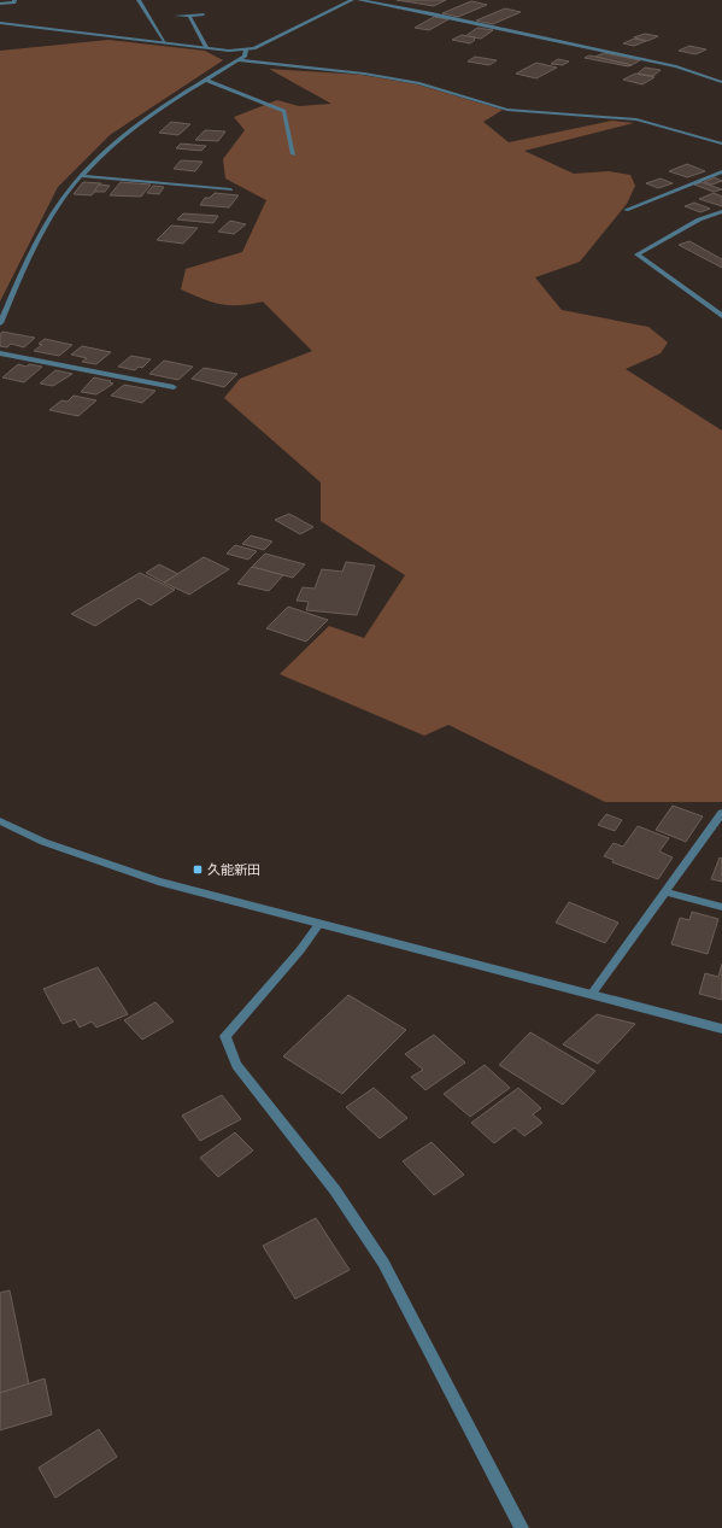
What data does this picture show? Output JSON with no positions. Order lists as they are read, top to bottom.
{
  "places": {
    "transit": ["久能新田"]
  }
}
